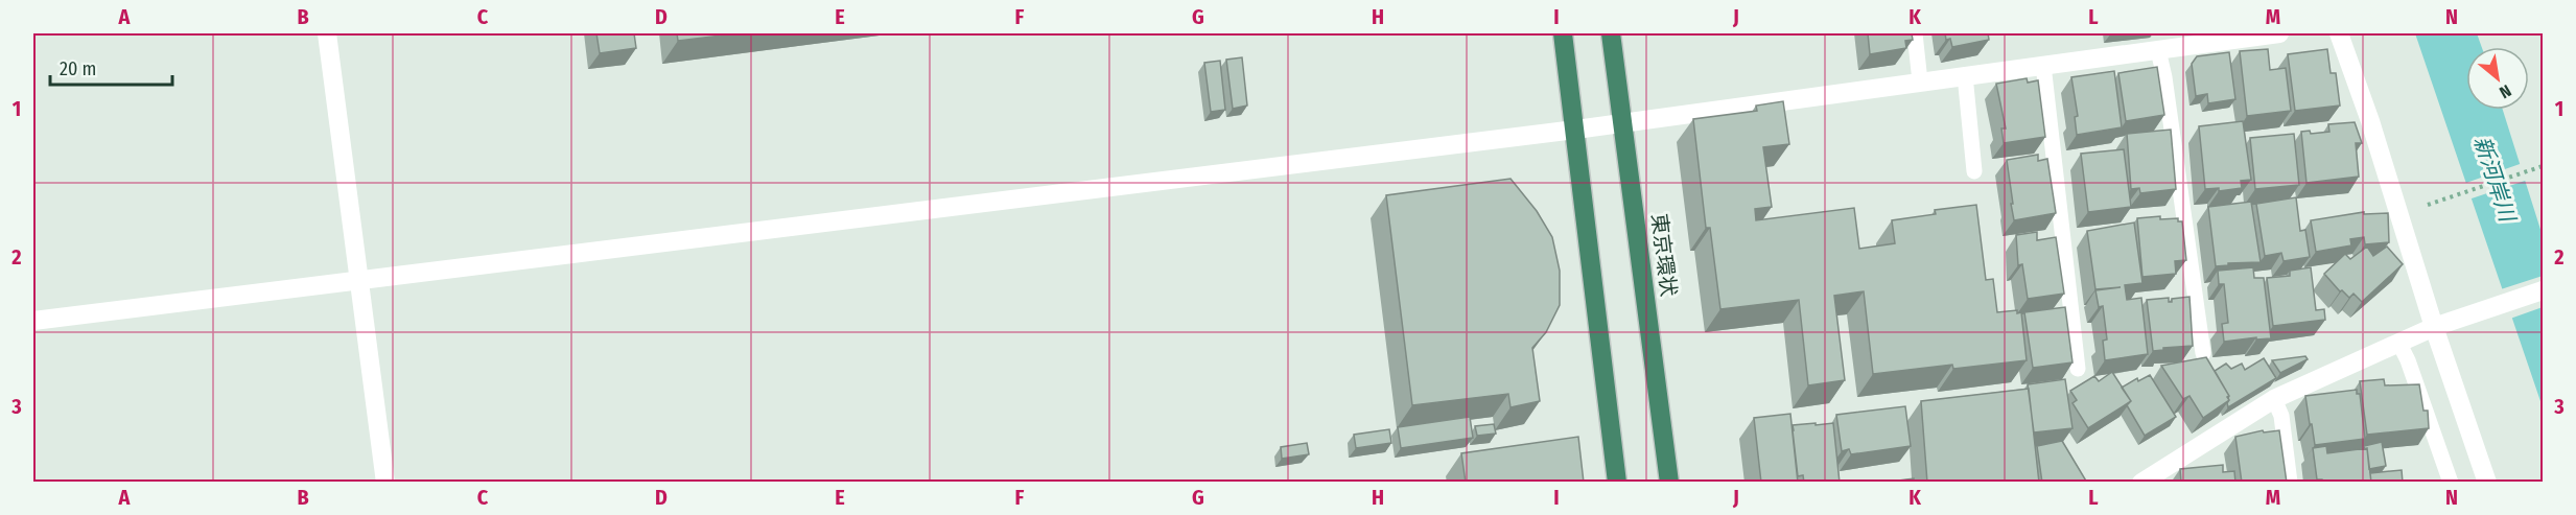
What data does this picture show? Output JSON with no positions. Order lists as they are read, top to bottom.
{
  "streets": {
    "highway": ["東京環状"]
  },
  "water": ["新河岸川"],
  "scale_bar": "20 m",
  "north": "bottom right",
  "grid": {
    "columns": [
      "A",
      "B",
      "C",
      "D",
      "E",
      "F",
      "G",
      "H",
      "I",
      "J",
      "K",
      "L",
      "M",
      "N"
    ],
    "rows": ["1", "2", "3"]
  }
}
